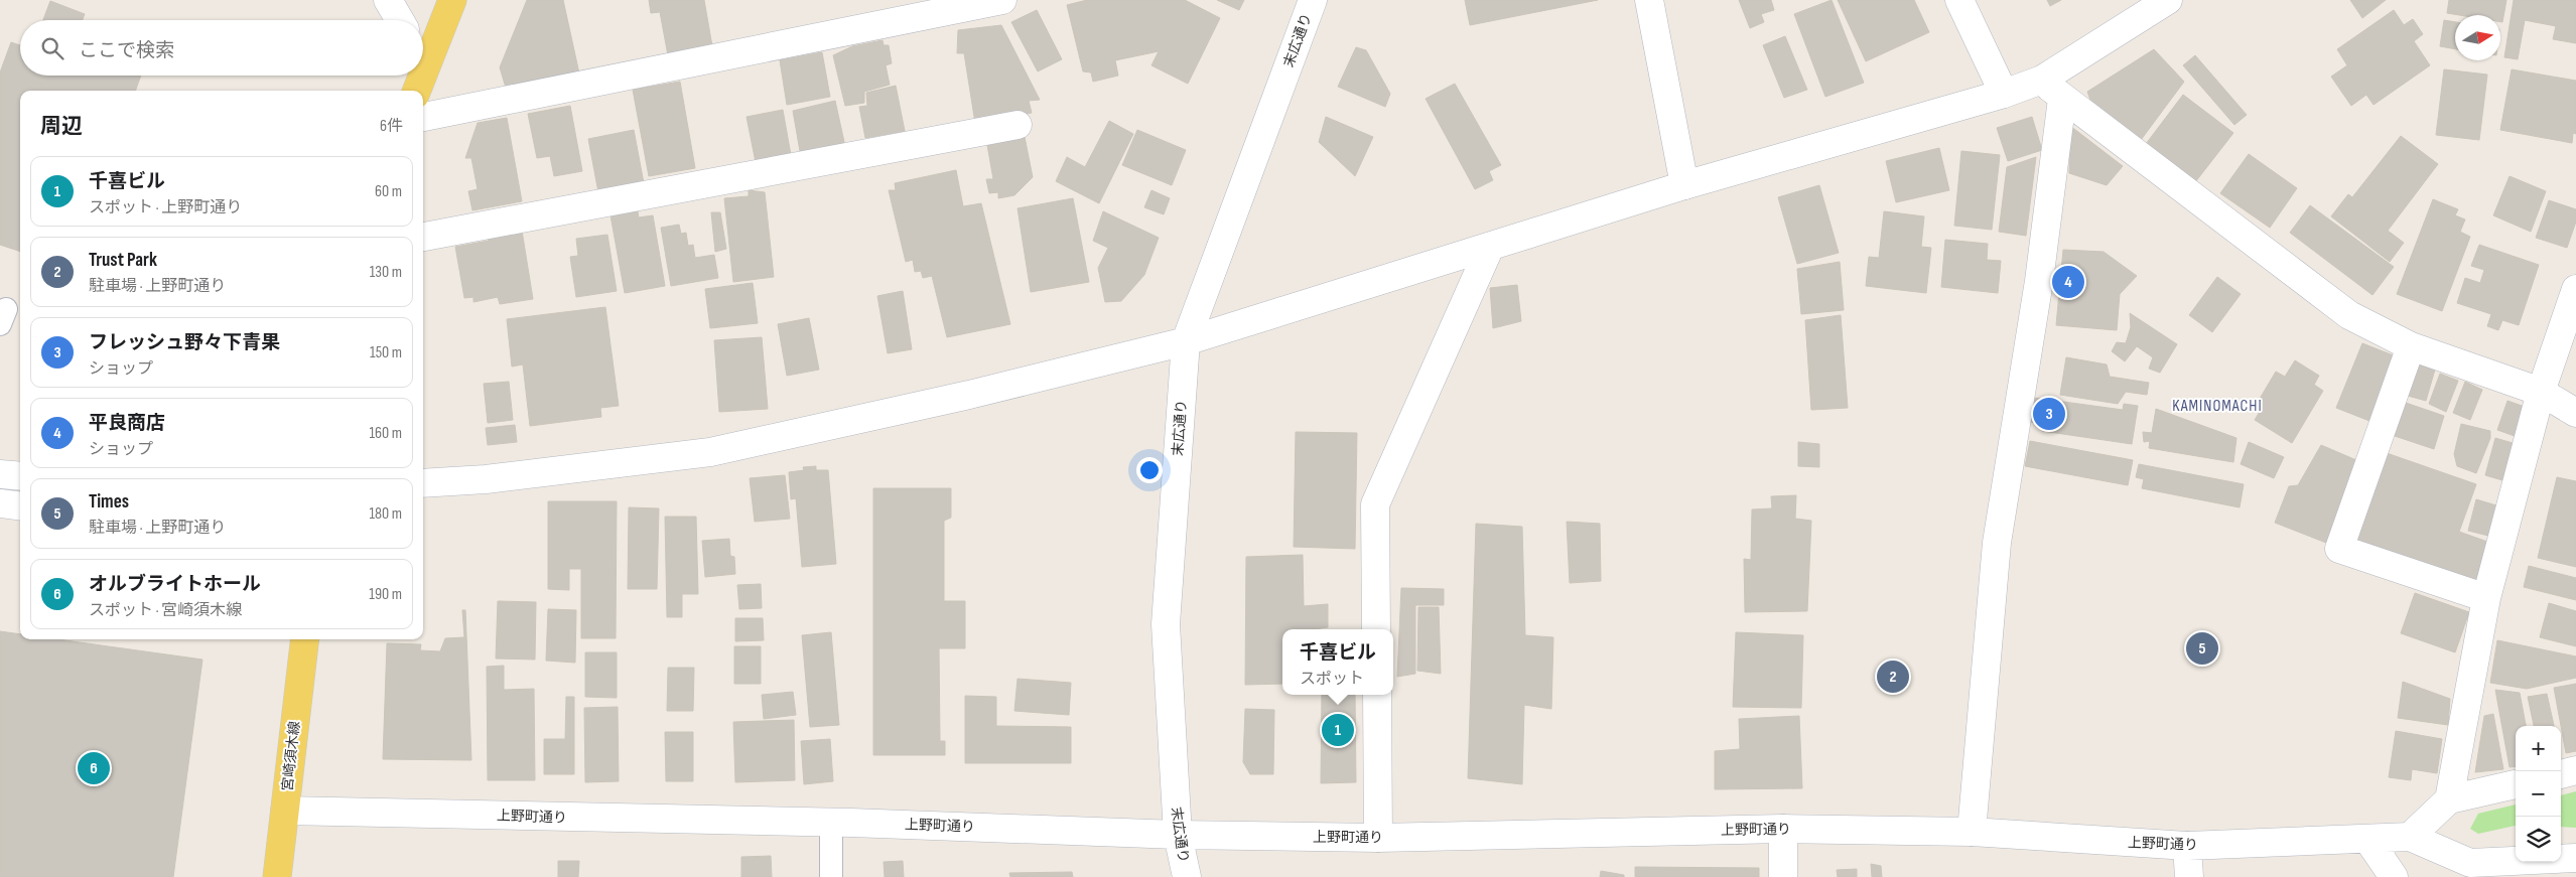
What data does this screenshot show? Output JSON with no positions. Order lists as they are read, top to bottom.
{
  "streets": {
    "main road": ["宮崎須木線"],
    "street": ["末広通り", "上野町通り"]
  },
  "crossings": [
    ["末広通り", "上野町通り"],
    ["宮崎須木線", "上野町通り"]
  ],
  "districts": ["KAMINOMACHI"],
  "north": "right",
  "page": {
    "search": "ここで検索",
    "heading": ["周辺", "6件"],
    "list": [
      {
        "mark": "1",
        "name": "千喜ビル",
        "note": "スポット · 上野町通り",
        "value": "60 m"
      },
      {
        "mark": "2",
        "name": "Trust Park",
        "note": "駐車場 · 上野町通り",
        "value": "130 m"
      },
      {
        "mark": "3",
        "name": "フレッシュ野々下青果",
        "note": "ショップ",
        "value": "150 m"
      },
      {
        "mark": "4",
        "name": "平良商店",
        "note": "ショップ",
        "value": "160 m"
      },
      {
        "mark": "5",
        "name": "Times",
        "note": "駐車場 · 上野町通り",
        "value": "180 m"
      },
      {
        "mark": "6",
        "name": "オルブライトホール",
        "note": "スポット · 宮崎須木線",
        "value": "190 m"
      }
    ],
    "pins": [
      "4",
      "3",
      "5",
      "2",
      "1",
      "6"
    ],
    "popup": ["千喜ビル", "スポット"],
    "map_buttons": ["+", "−"]
  }
}
